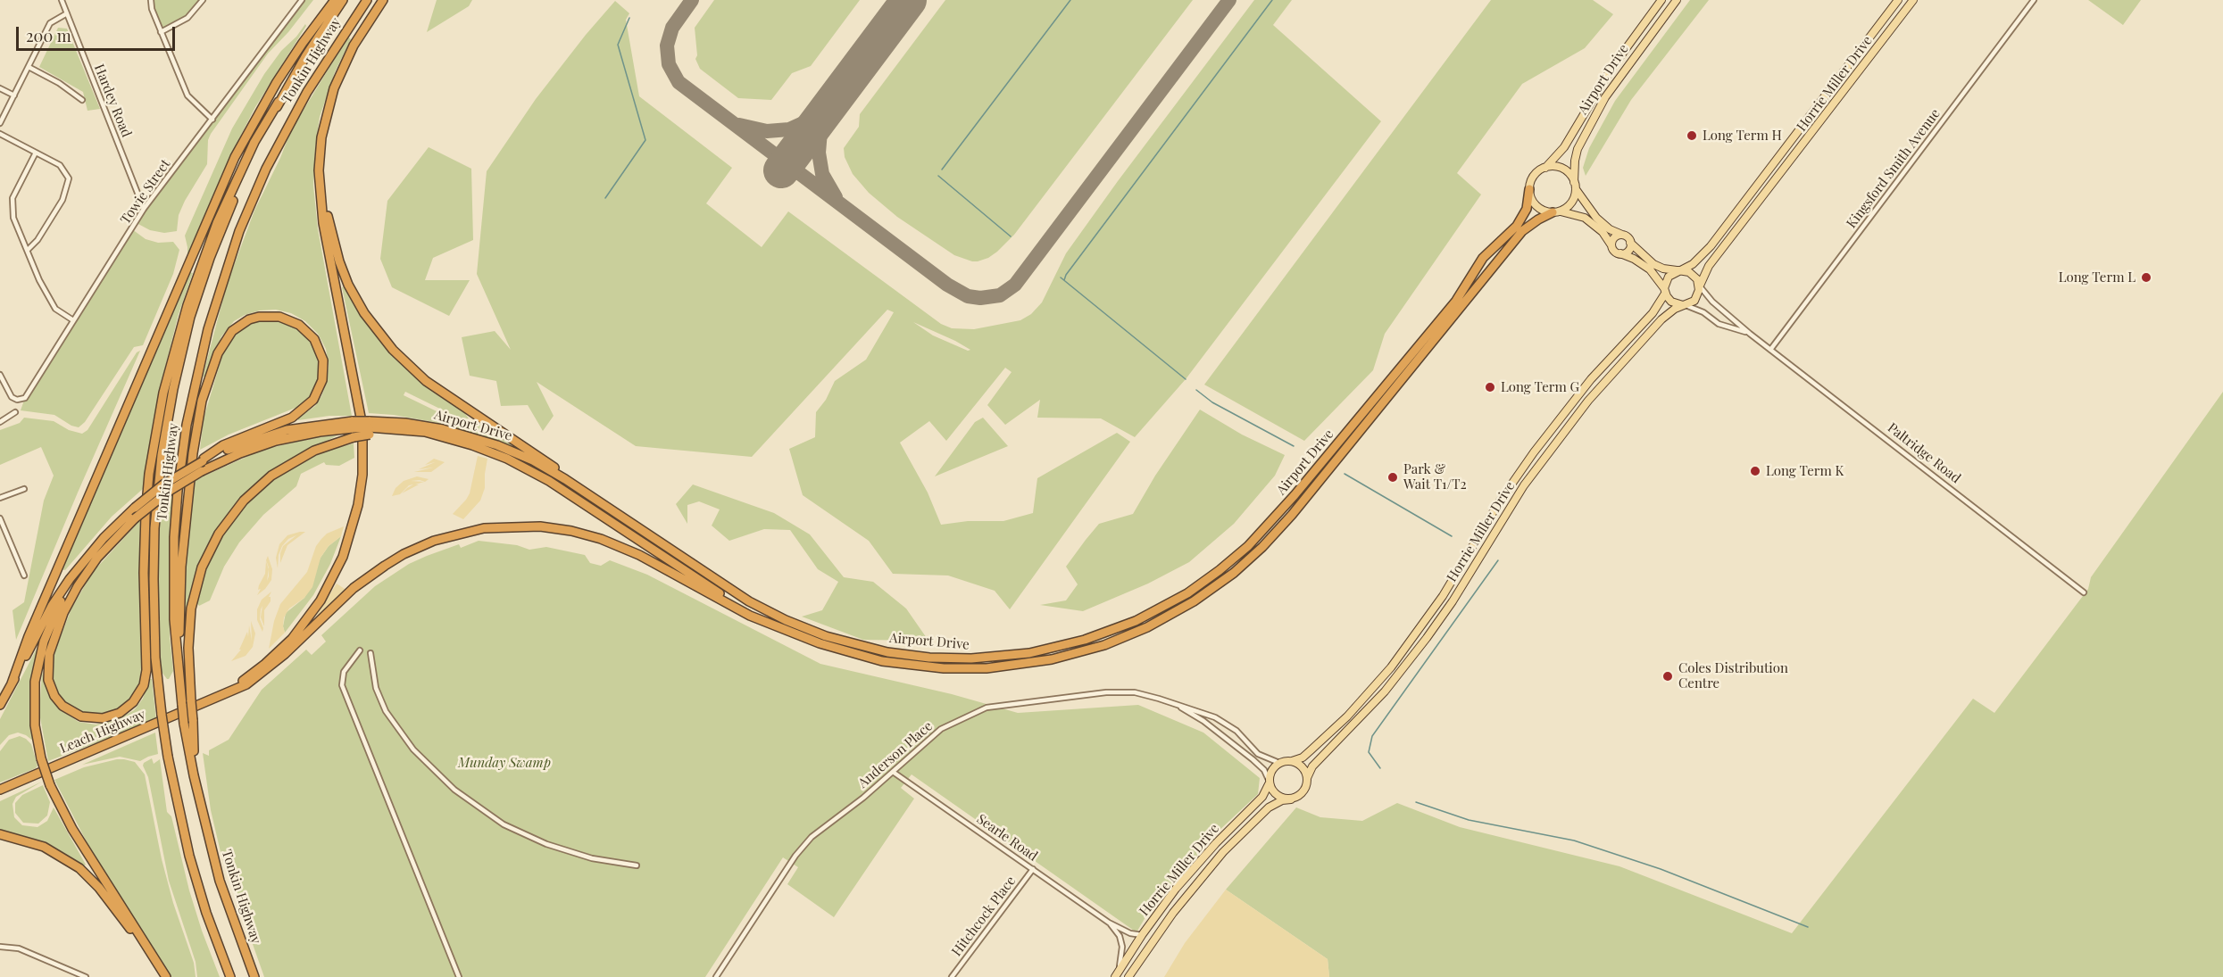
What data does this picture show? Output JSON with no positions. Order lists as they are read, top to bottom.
{
  "streets": {
    "highway": ["Tonkin Highway", "Airport Drive", "Leach Highway"],
    "main road": ["Horrie Miller Drive"],
    "street": [
      "Hardey Road",
      "Kingsford Smith Avenue",
      "Towie Street",
      "Paltridge Road",
      "Anderson Place",
      "Searle Road",
      "Hitchcock Place"
    ]
  },
  "crossings": [
    ["Horrie Miller Drive", "Paltridge Road"],
    ["Horrie Miller Drive", "Anderson Place"],
    ["Horrie Miller Drive", "Searle Road"],
    ["Hardey Road", "Towie Street"],
    ["Kingsford Smith Avenue", "Paltridge Road"],
    ["Anderson Place", "Searle Road"],
    ["Searle Road", "Hitchcock Place"]
  ],
  "parks": ["Munday Swamp"],
  "places": [
    "Long Term H",
    "Long Term L",
    "Long Term G",
    "Long Term K",
    "Park & Wait T1/T2",
    "Coles Distribution Centre"
  ],
  "scale_bar": "200 m"
}
